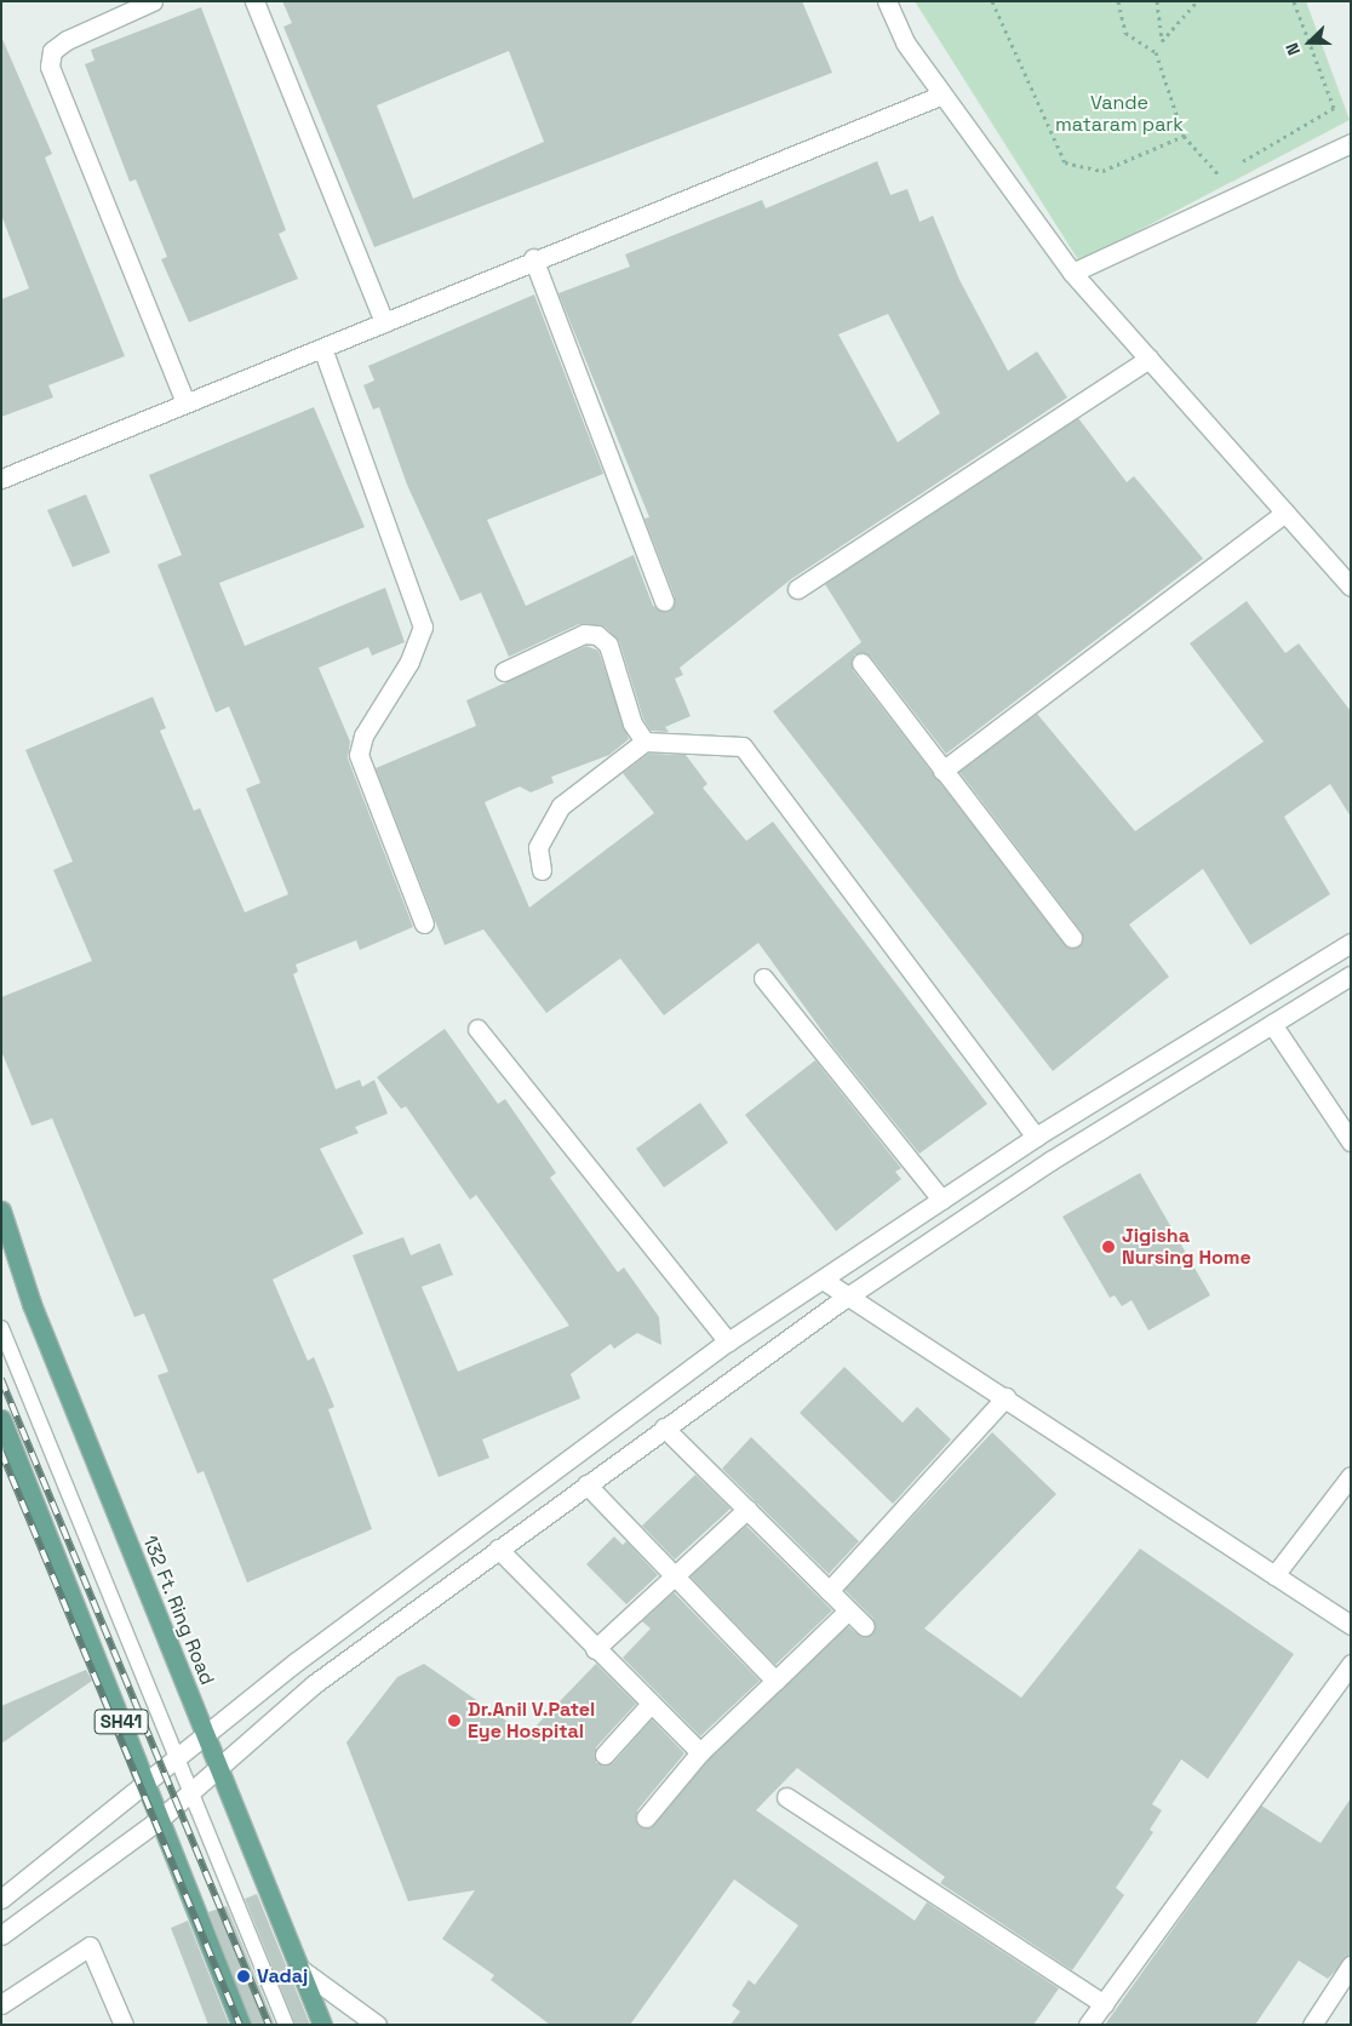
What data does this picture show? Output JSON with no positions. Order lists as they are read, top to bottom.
{
  "streets": {
    "main road": ["132 Ft. Ring Road", "SH41"]
  },
  "parks": ["Vande mataram park"],
  "places": ["Jigisha Nursing Home", "Dr.Anil V.Patel Eye Hospital", "Vadaj"],
  "north": "left"
}
